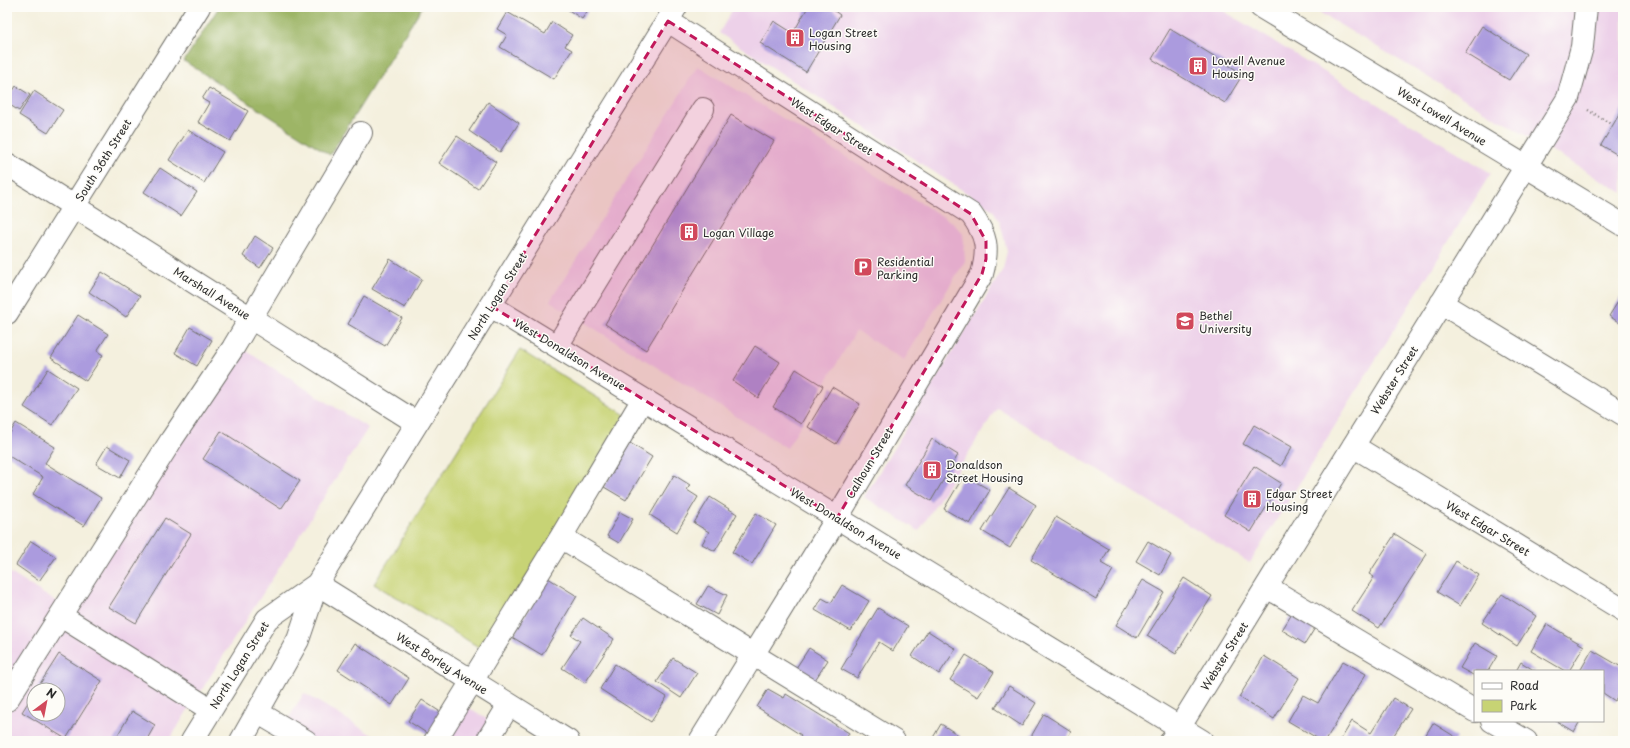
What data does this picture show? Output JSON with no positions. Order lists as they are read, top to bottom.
{
  "streets": {
    "street": [
      "West Lowell Avenue",
      "West Edgar Street",
      "South 36th Street",
      "Marshall Avenue",
      "North Logan Street",
      "West Donaldson Avenue",
      "Webster Street",
      "Calhoun Street",
      "West Borley Avenue"
    ]
  },
  "crossings": [
    ["West Lowell Avenue", "Webster Street"],
    ["West Edgar Street", "North Logan Street"],
    ["West Edgar Street", "Webster Street"],
    ["West Edgar Street", "Calhoun Street"],
    ["South 36th Street", "Marshall Avenue"],
    ["Marshall Avenue", "North Logan Street"],
    ["North Logan Street", "West Donaldson Avenue"],
    ["North Logan Street", "West Borley Avenue"],
    ["West Donaldson Avenue", "Webster Street"],
    ["West Donaldson Avenue", "Calhoun Street"]
  ],
  "places": {
    "building": [
      "Logan Street Housing",
      "Lowell Avenue Housing",
      "Logan Village",
      "Donaldson Street Housing",
      "Edgar Street Housing"
    ],
    "parking": ["Residential Parking"],
    "school or university": ["Bethel University"]
  },
  "legend": ["Road", "Park"],
  "north": "top right"
}
